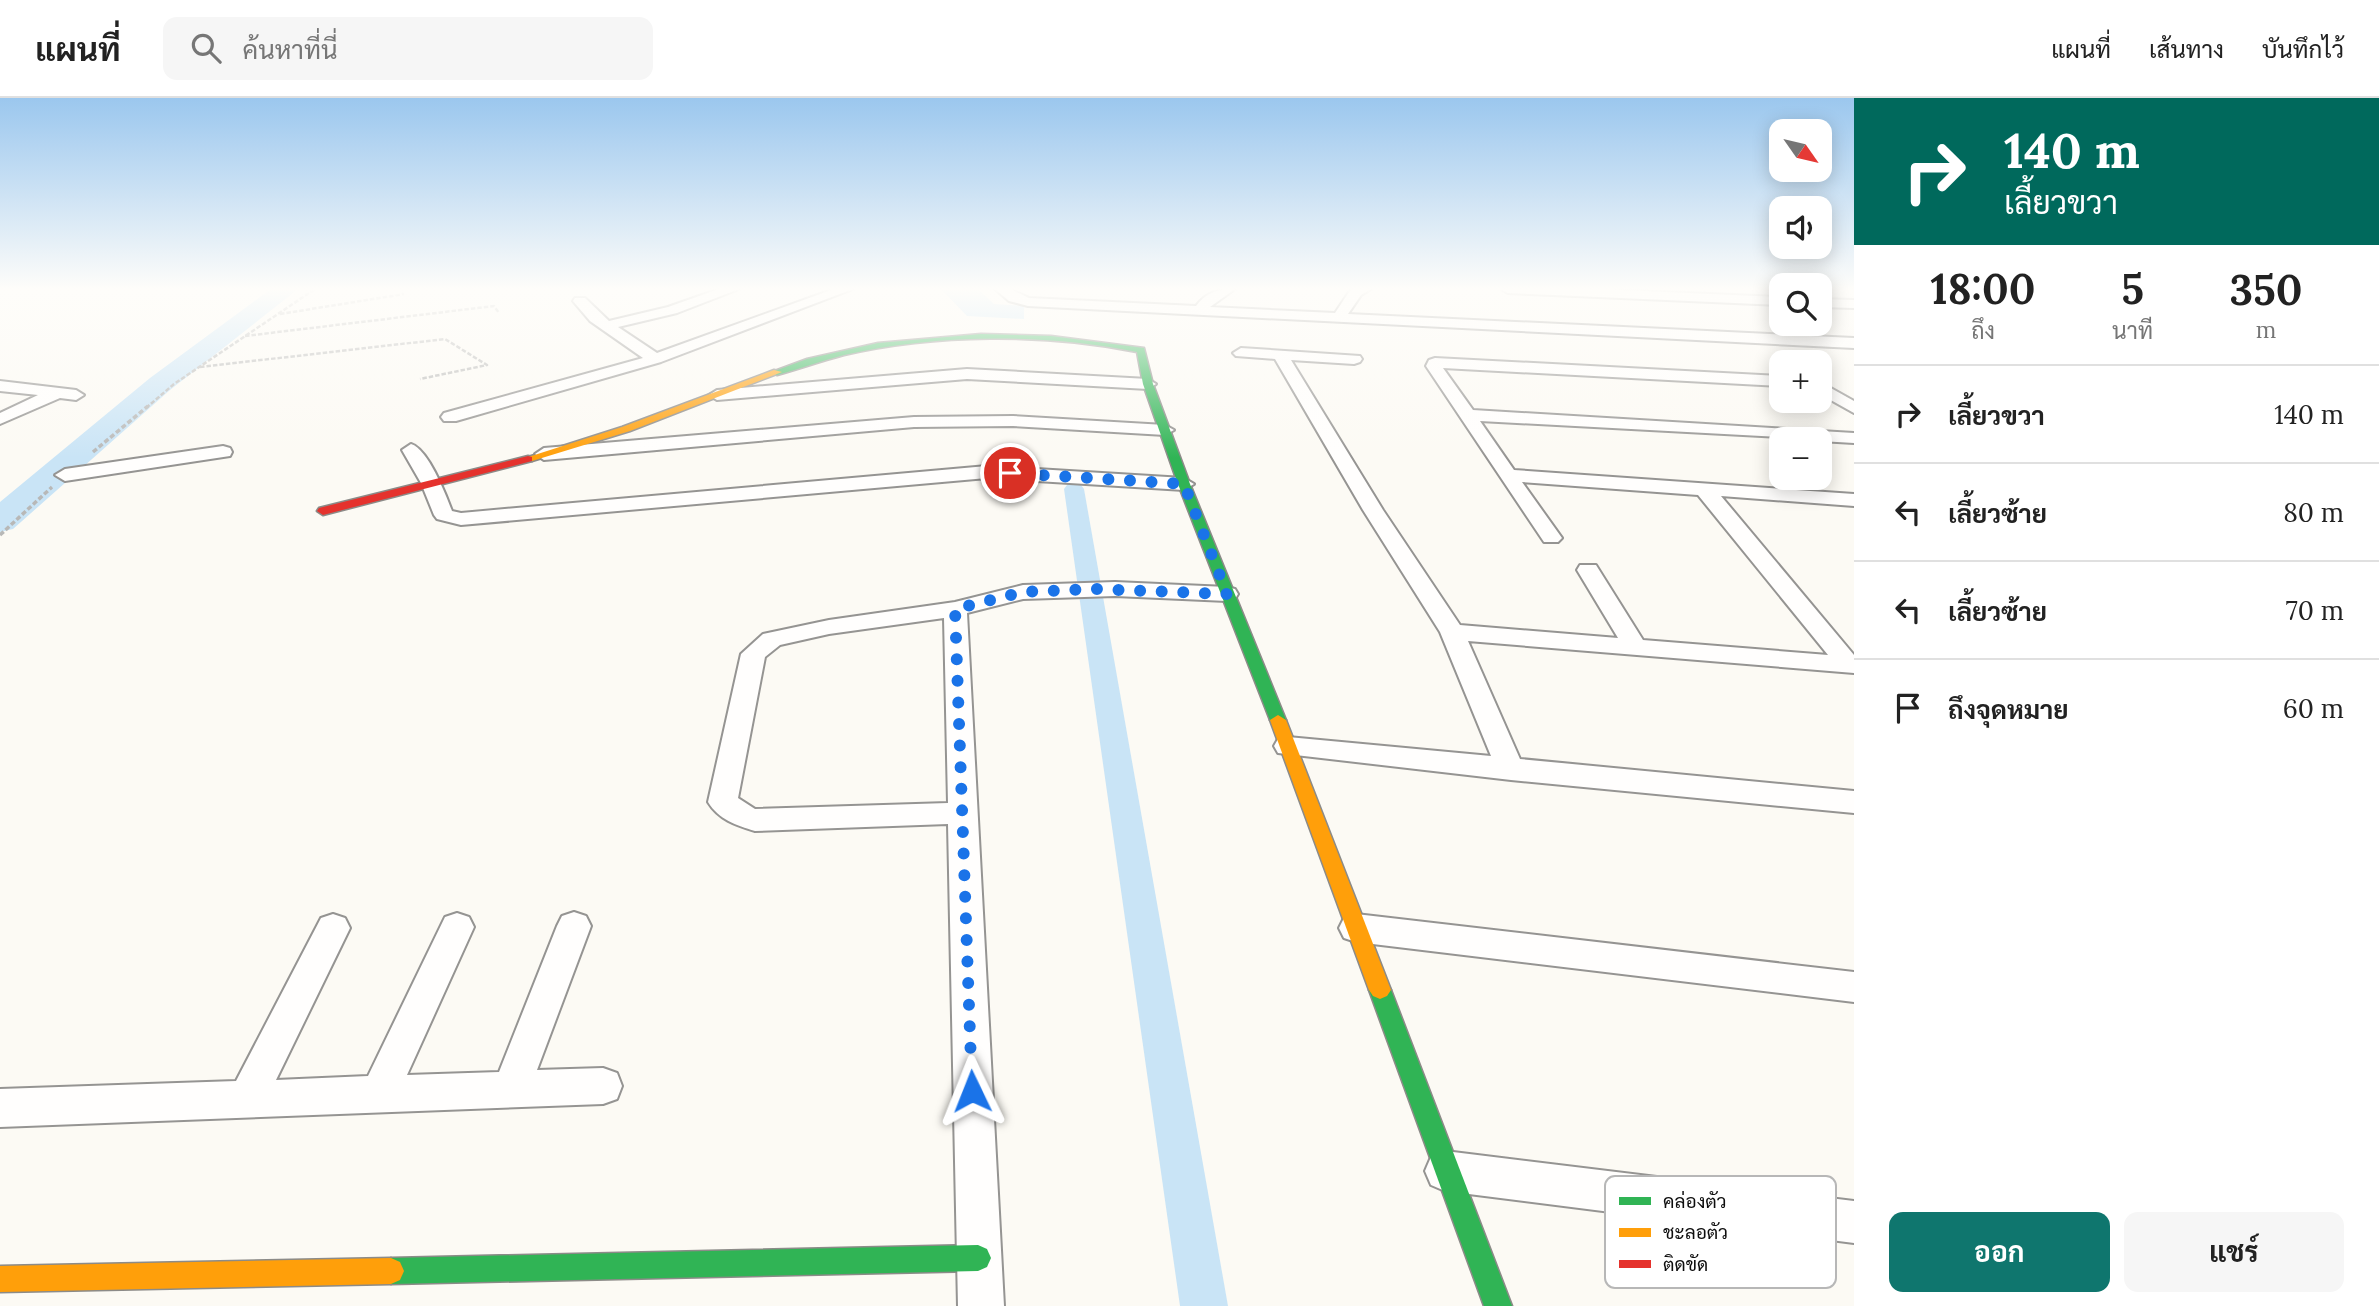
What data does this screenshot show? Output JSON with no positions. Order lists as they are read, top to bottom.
{
  "legend": ["คล่องตัว", "ชะลอตัว", "ติดขัด"],
  "north": "bottom right",
  "page": {
    "header": "แผนที่",
    "search": "ค้นหาที่นี่",
    "nav": ["แผนที่", "เส้นทาง", "บันทึกไว้"],
    "turn": ["140 m", "เลี้ยวขวา"],
    "map_buttons": ["+", "−"],
    "eta": [
      "18:00",
      "ถึง",
      "5",
      "นาที",
      "350",
      "m"
    ],
    "list": [
      {
        "name": "เลี้ยวขวา",
        "value": "140 m"
      },
      {
        "name": "เลี้ยวซ้าย",
        "value": "80 m"
      },
      {
        "name": "เลี้ยวซ้าย",
        "value": "70 m"
      },
      {
        "name": "ถึงจุดหมาย",
        "value": "60 m"
      }
    ],
    "buttons": ["ออก", "แชร์"]
  }
}
